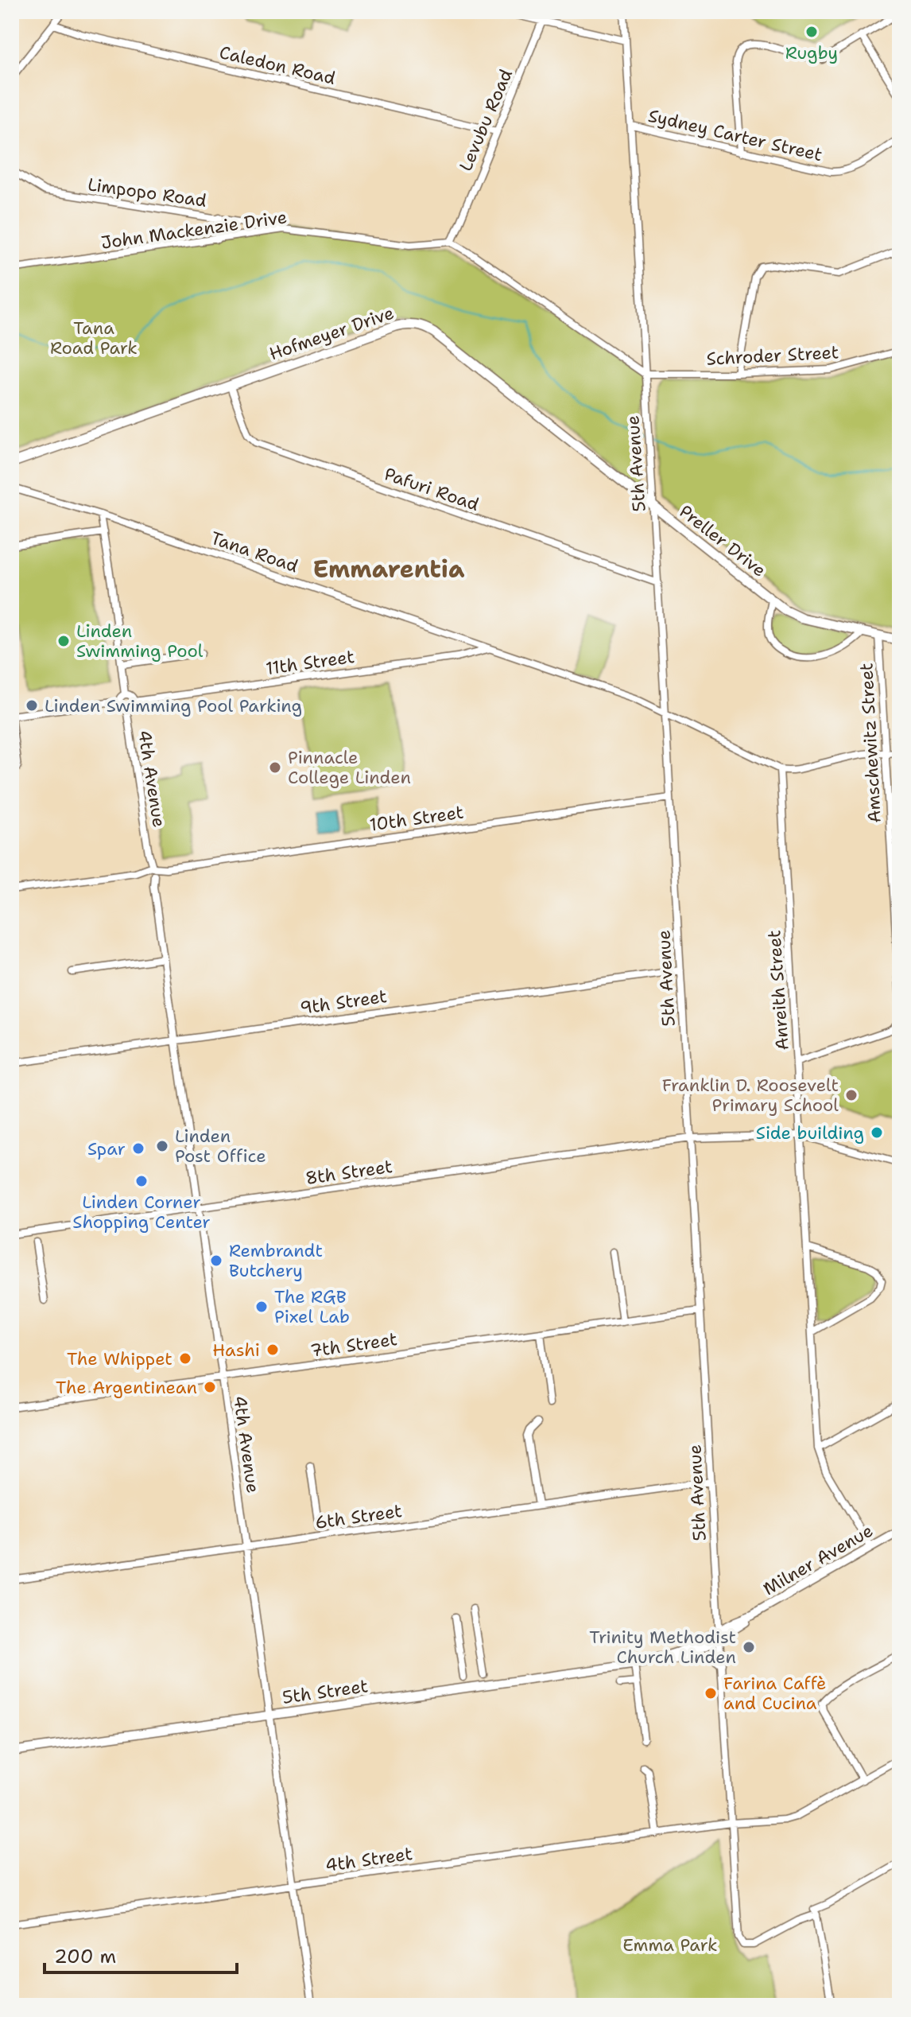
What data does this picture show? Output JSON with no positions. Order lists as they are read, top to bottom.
{
  "streets": {
    "main road": ["Hofmeyer Drive", "Preller Drive"],
    "street": [
      "Caledon Road",
      "Levubu Road",
      "Sydney Carter Street",
      "Limpopo Road",
      "John Mackenzie Drive",
      "Schroder Street",
      "5th Avenue",
      "Pafuri Road",
      "Tana Road",
      "11th Street",
      "Amschewitz Street",
      "4th Avenue",
      "10th Street",
      "Anreith Street",
      "9th Street",
      "8th Street",
      "7th Street",
      "6th Street",
      "Milner Avenue",
      "5th Street",
      "4th Street"
    ]
  },
  "crossings": [
    ["Caledon Road", "Levubu Road"],
    ["Levubu Road", "John Mackenzie Drive"],
    ["Sydney Carter Street", "5th Avenue"],
    ["Limpopo Road", "John Mackenzie Drive"],
    ["Hofmeyer Drive", "5th Avenue"],
    ["Hofmeyer Drive", "Pafuri Road"],
    ["Hofmeyer Drive", "Preller Drive"],
    ["Schroder Street", "5th Avenue"],
    ["5th Avenue", "Pafuri Road"],
    ["5th Avenue", "Preller Drive"],
    ["5th Avenue", "Tana Road"],
    ["5th Avenue", "10th Street"],
    ["5th Avenue", "9th Street"],
    ["5th Avenue", "8th Street"],
    ["5th Avenue", "7th Street"],
    ["5th Avenue", "6th Street"],
    ["5th Avenue", "Milner Avenue"],
    ["5th Avenue", "5th Street"],
    ["5th Avenue", "4th Street"],
    ["Preller Drive", "Amschewitz Street"],
    ["Tana Road", "11th Street"],
    ["Tana Road", "Anreith Street"],
    ["11th Street", "4th Avenue"],
    ["4th Avenue", "10th Street"],
    ["4th Avenue", "9th Street"],
    ["4th Avenue", "8th Street"],
    ["4th Avenue", "7th Street"],
    ["4th Avenue", "6th Street"],
    ["4th Avenue", "5th Street"],
    ["4th Avenue", "4th Street"],
    ["Anreith Street", "8th Street"],
    ["Anreith Street", "Milner Avenue"],
    ["Milner Avenue", "5th Street"]
  ],
  "districts": ["Emmarentia"],
  "parks": ["Tana Road Park", "Emma Park"],
  "places": [
    "Rugby",
    "Linden Swimming Pool",
    "Linden Swimming Pool Parking",
    "Pinnacle College Linden",
    "Franklin D. Roosevelt Primary School",
    "Side building",
    "Linden Post Office",
    "Spar",
    "Linden Corner Shopping Center",
    "Rembrandt Butchery",
    "The RGB Pixel Lab",
    "Hashi",
    "The Whippet",
    "The Argentinean",
    "Trinity Methodist Church Linden",
    "Farina Caffè and Cucina"
  ],
  "scale_bar": "200 m"
}
